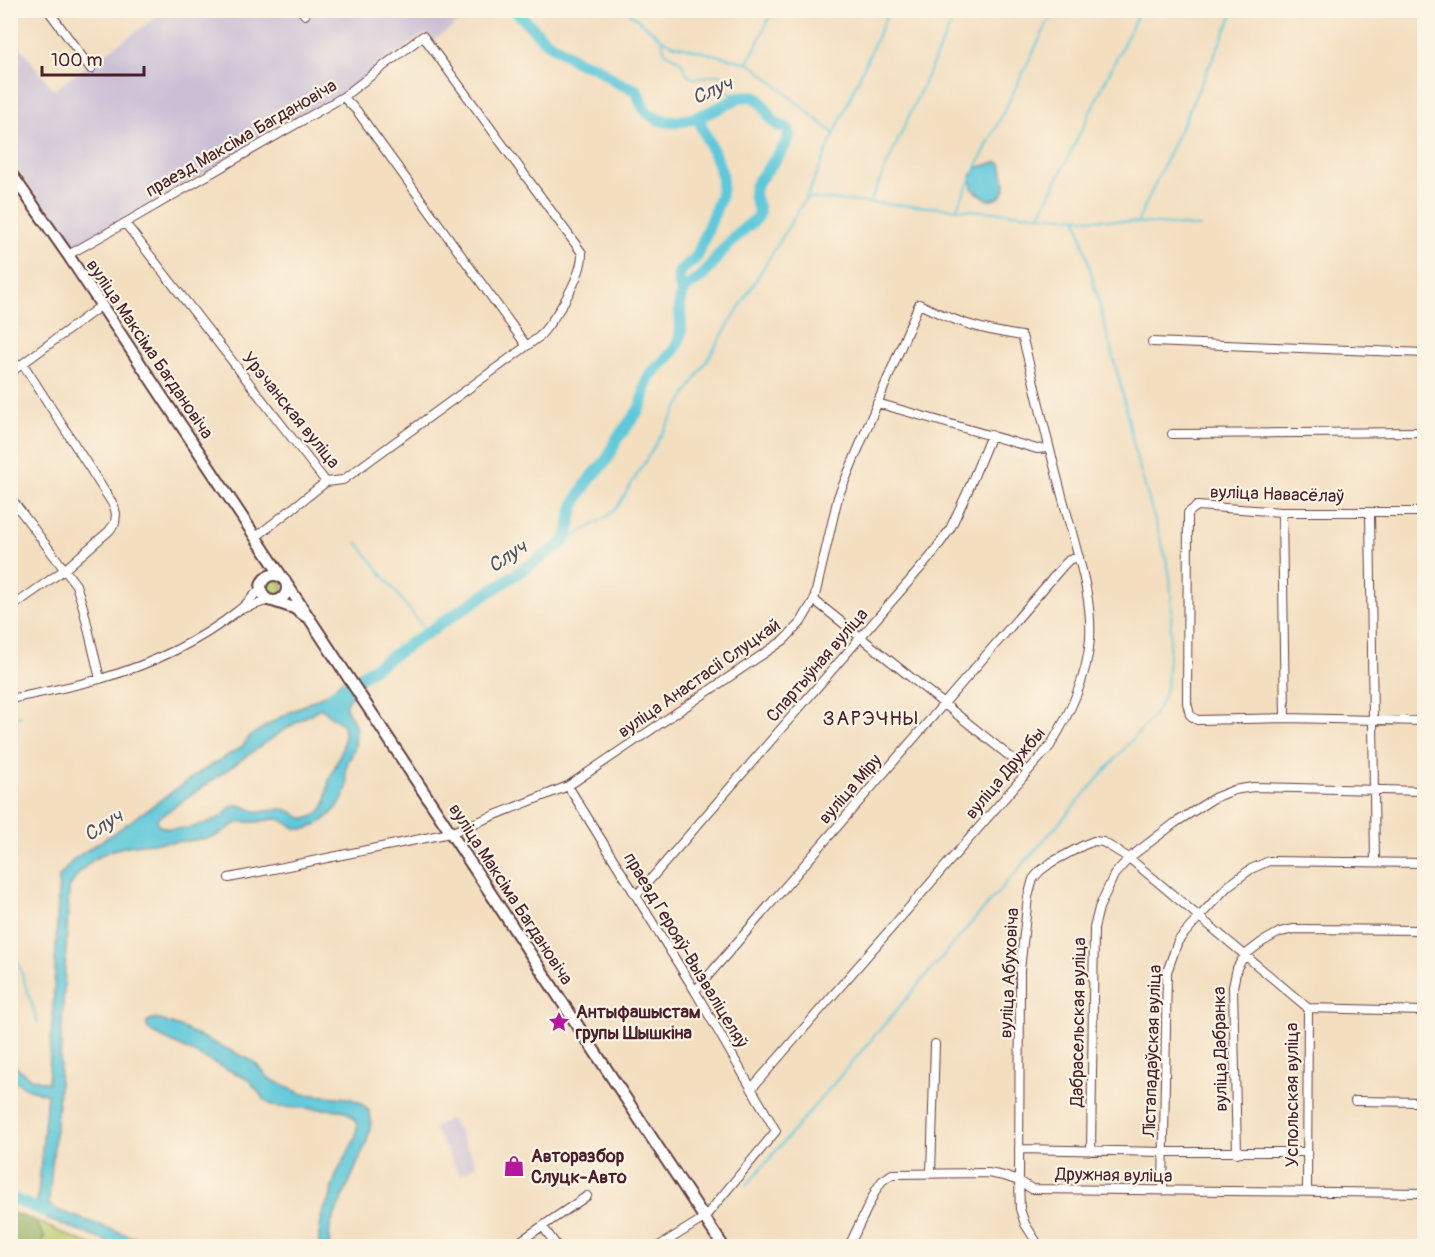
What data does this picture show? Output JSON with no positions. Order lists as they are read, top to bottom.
{
  "streets": {
    "main road": ["вуліца Максіма Багдановіча"],
    "street": [
      "праезд Максіма Багдановіча",
      "Урэчанская вуліца",
      "вуліца Навасёлаў",
      "Спартыўная вуліца",
      "вуліца Анастасіі Слуцкай",
      "вуліца Дружбы",
      "вуліца Міру",
      "праезд Герояў-Вызваліцеляў",
      "вуліца Абуховіча",
      "Дабрасельская вуліца",
      "вуліца Дабранка",
      "Лістападаўская вуліца",
      "Успольская вуліца",
      "Дружная вуліца"
    ]
  },
  "crossings": [
    ["праезд Максіма Багдановіча", "вуліца Максіма Багдановіча"],
    ["праезд Максіма Багдановіча", "Урэчанская вуліца"],
    ["вуліца Максіма Багдановіча", "вуліца Анастасіі Слуцкай"],
    ["вуліца Максіма Багдановіча", "праезд Герояў-Вызваліцеляў"],
    ["Спартыўная вуліца", "праезд Герояў-Вызваліцеляў"],
    ["вуліца Анастасіі Слуцкай", "вуліца Дружбы"],
    ["вуліца Анастасіі Слуцкай", "праезд Герояў-Вызваліцеляў"],
    ["вуліца Дружбы", "вуліца Міру"],
    ["вуліца Дружбы", "праезд Герояў-Вызваліцеляў"],
    ["вуліца Міру", "праезд Герояў-Вызваліцеляў"],
    ["вуліца Абуховіча", "Дабрасельская вуліца"],
    ["вуліца Абуховіча", "Дружная вуліца"],
    ["Лістападаўская вуліца", "Дружная вуліца"],
    ["Успольская вуліца", "Дружная вуліца"]
  ],
  "districts": ["ЗАРЭЧНЫ"],
  "water": ["Случ"],
  "places": {
    "place": ["Антыфашыстам групы Шышкіна"],
    "shop": ["Авторазбор Слуцк-Авто"]
  },
  "scale_bar": "100 m"
}
